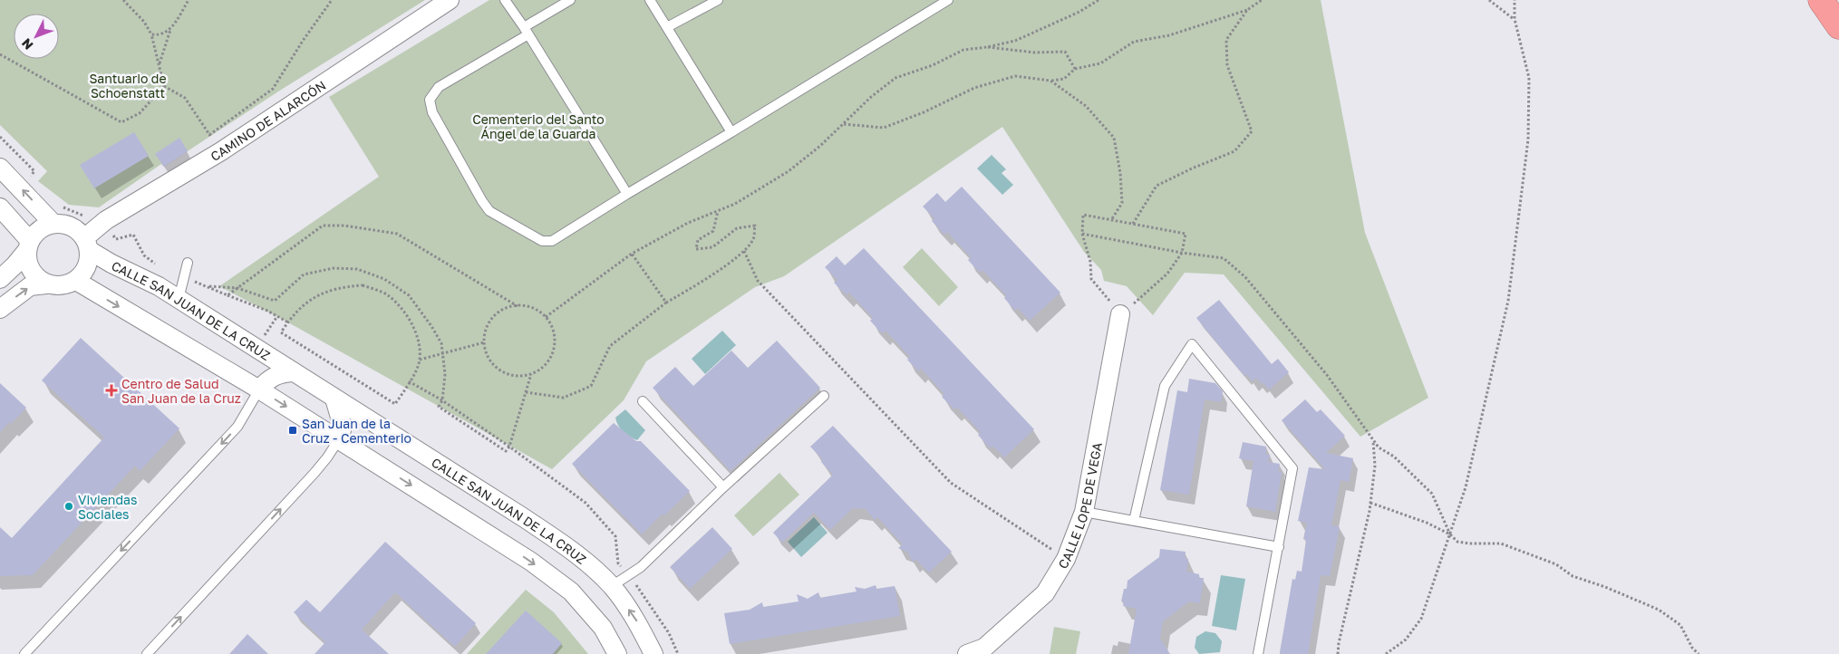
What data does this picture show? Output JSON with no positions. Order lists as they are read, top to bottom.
{
  "streets": {
    "street": ["CAMINO DE ALARCÓN", "CALLE SAN JUAN DE LA CRUZ", "CALLE LOPE DE VEGA"]
  },
  "crossings": [
    ["CAMINO DE ALARCÓN", "CALLE SAN JUAN DE LA CRUZ"]
  ],
  "parks": ["Santuario de Schoenstatt", "Cementerio del Santo Ángel de la Guarda"],
  "places": {
    "health": ["Centro de Salud San Juan de la Cruz"],
    "transit": ["San Juan de la Cruz - Cementerio"],
    "other": ["Viviendas Sociales"]
  },
  "north": "bottom left"
}
